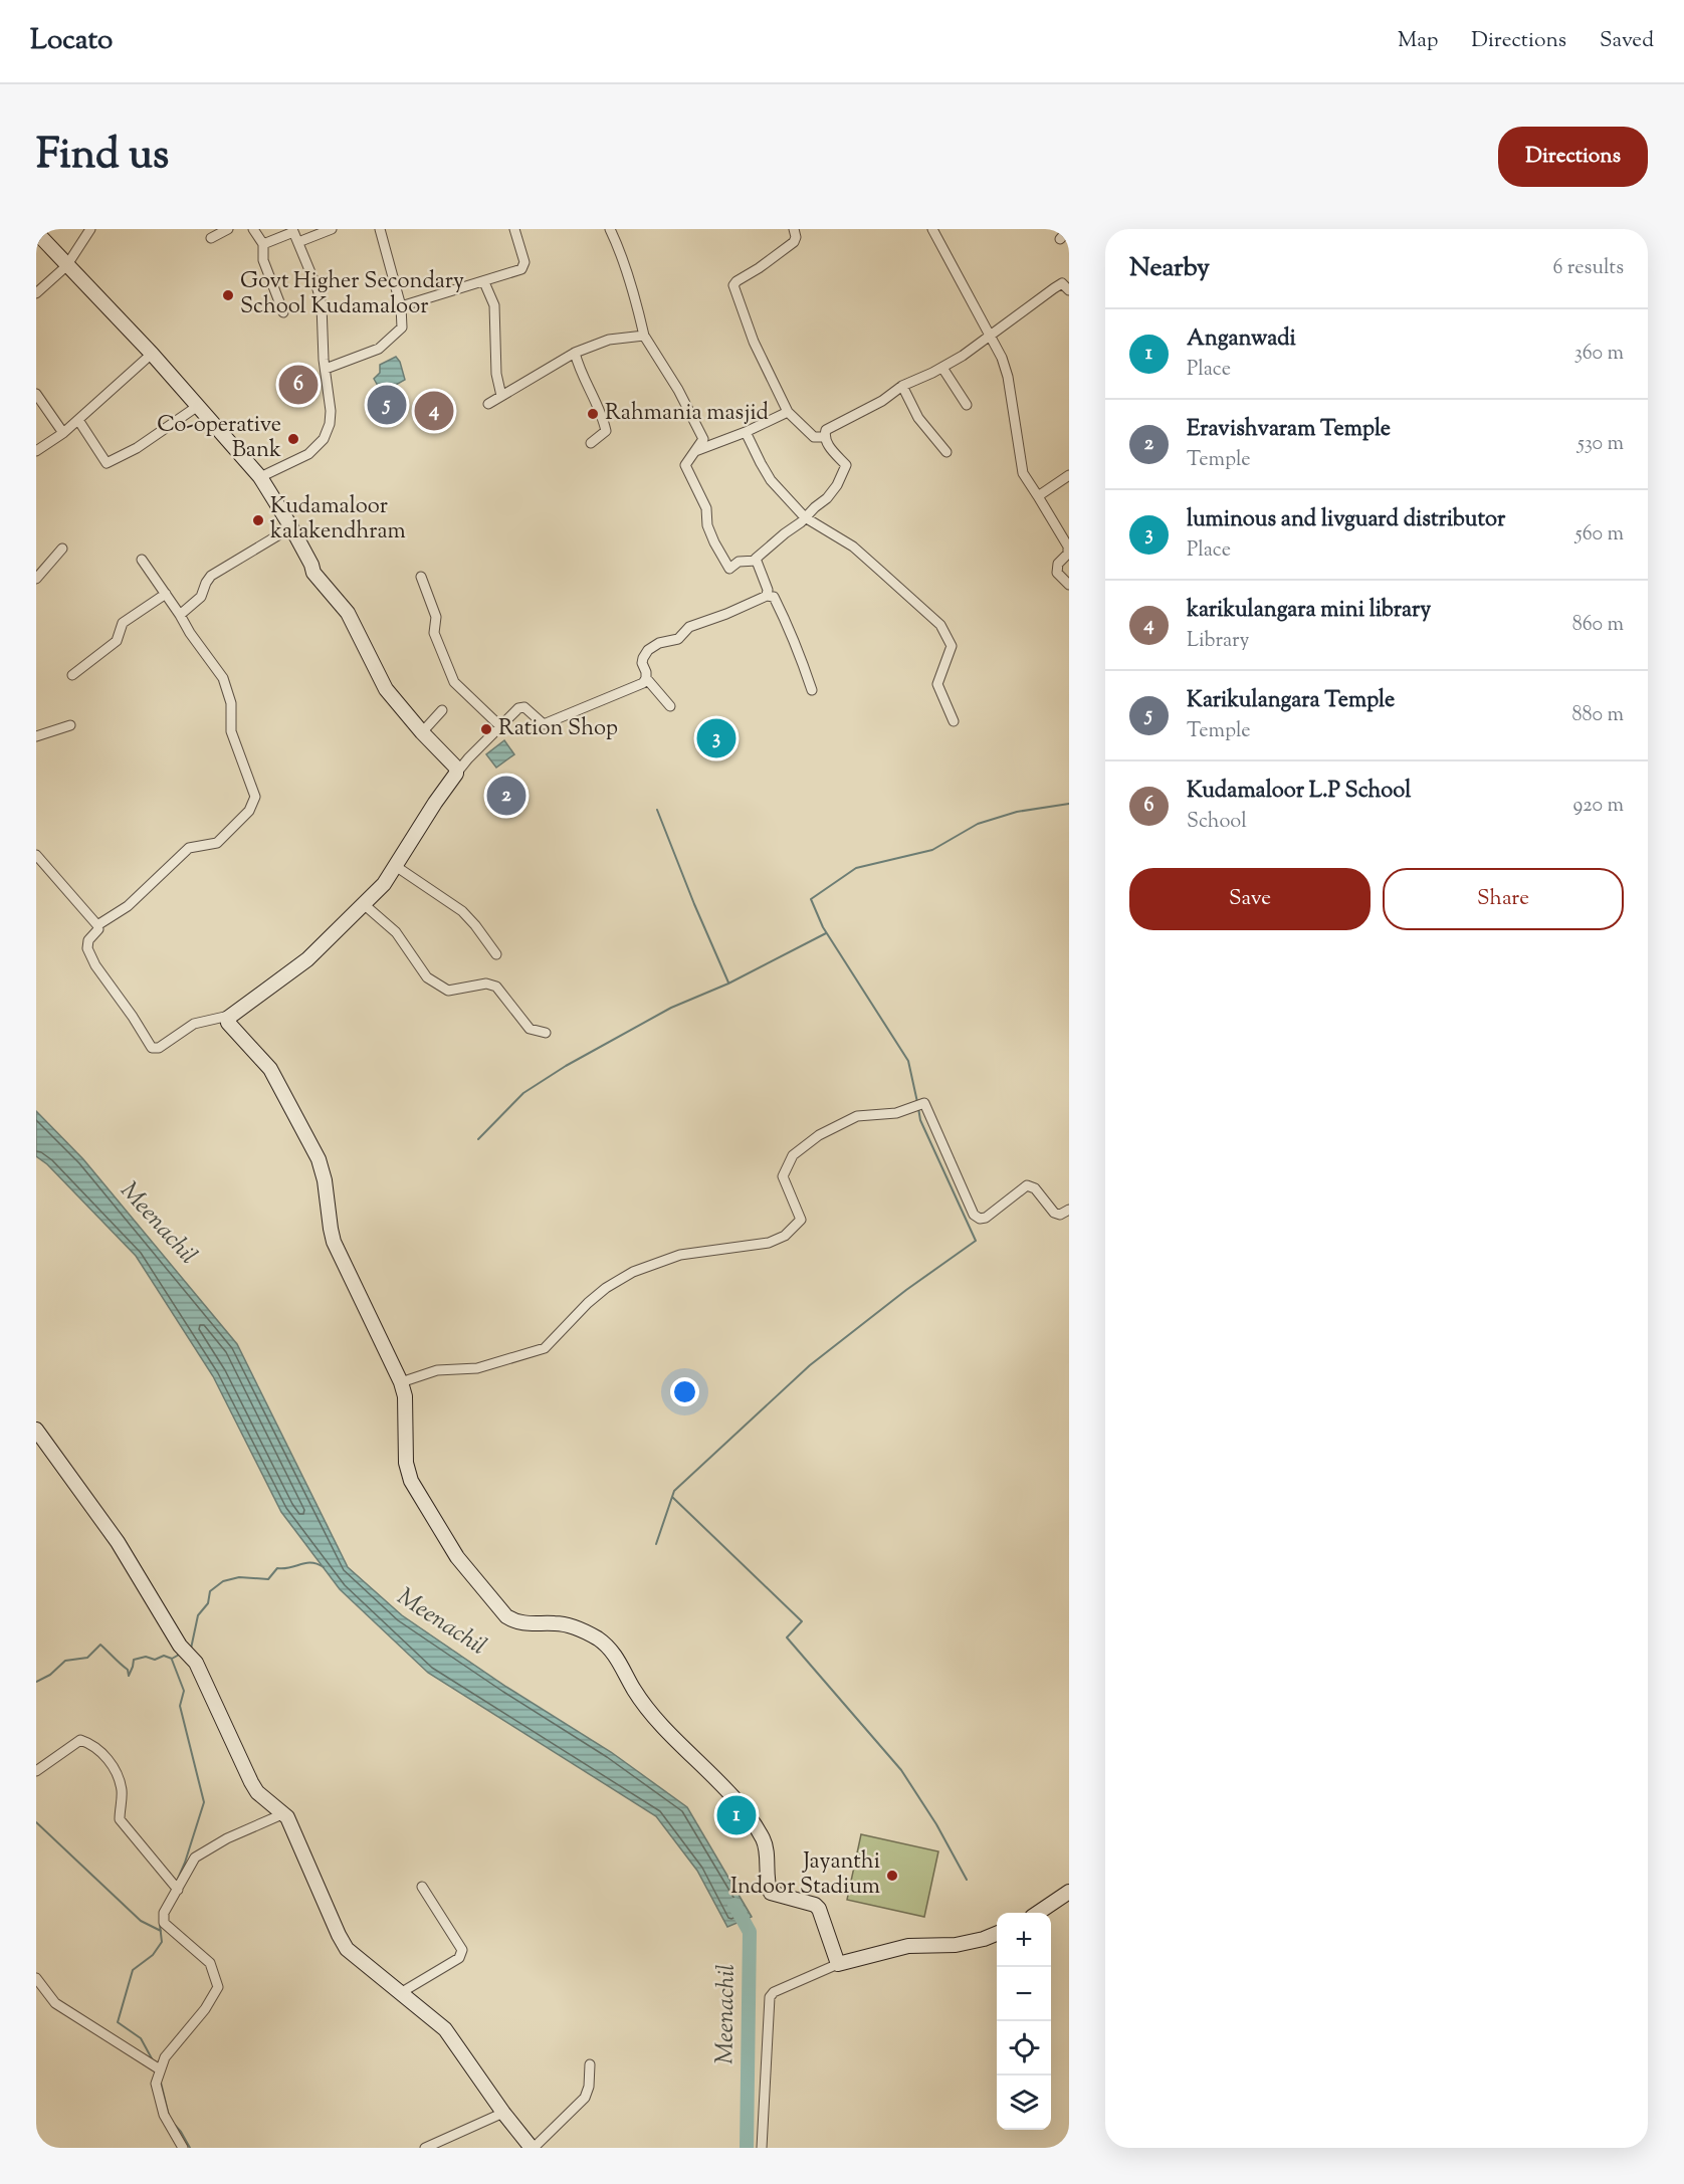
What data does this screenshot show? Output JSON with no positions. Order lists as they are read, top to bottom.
{
  "water": ["Meenachil"],
  "places": [
    "Govt Higher Secondary School Kudamaloor",
    "Rahmania masjid",
    "Co-operative Bank",
    "Kudamaloor kalakendhram",
    "Ration Shop",
    "Jayanthi Indoor Stadium"
  ],
  "page": {
    "header": "Locato",
    "nav": ["Map", "Directions", "Saved"],
    "title": "Find us",
    "buttons": [
      "Directions",
      ["Save", "Share"]
    ],
    "heading": ["Nearby", "6 results"],
    "list": [
      {
        "mark": "1",
        "name": "Anganwadi",
        "note": "Place",
        "value": "360 m"
      },
      {
        "mark": "2",
        "name": "Eravishvaram Temple",
        "note": "Temple",
        "value": "530 m"
      },
      {
        "mark": "3",
        "name": "luminous and livguard distributor",
        "note": "Place",
        "value": "560 m"
      },
      {
        "mark": "4",
        "name": "karikulangara mini library",
        "note": "Library",
        "value": "860 m"
      },
      {
        "mark": "5",
        "name": "Karikulangara Temple",
        "note": "Temple",
        "value": "880 m"
      },
      {
        "mark": "6",
        "name": "Kudamaloor L.P School",
        "note": "School",
        "value": "920 m"
      }
    ],
    "pins": [
      "6",
      "5",
      "4",
      "3",
      "2",
      "1"
    ],
    "map_buttons": ["+", "−"]
  }
}
